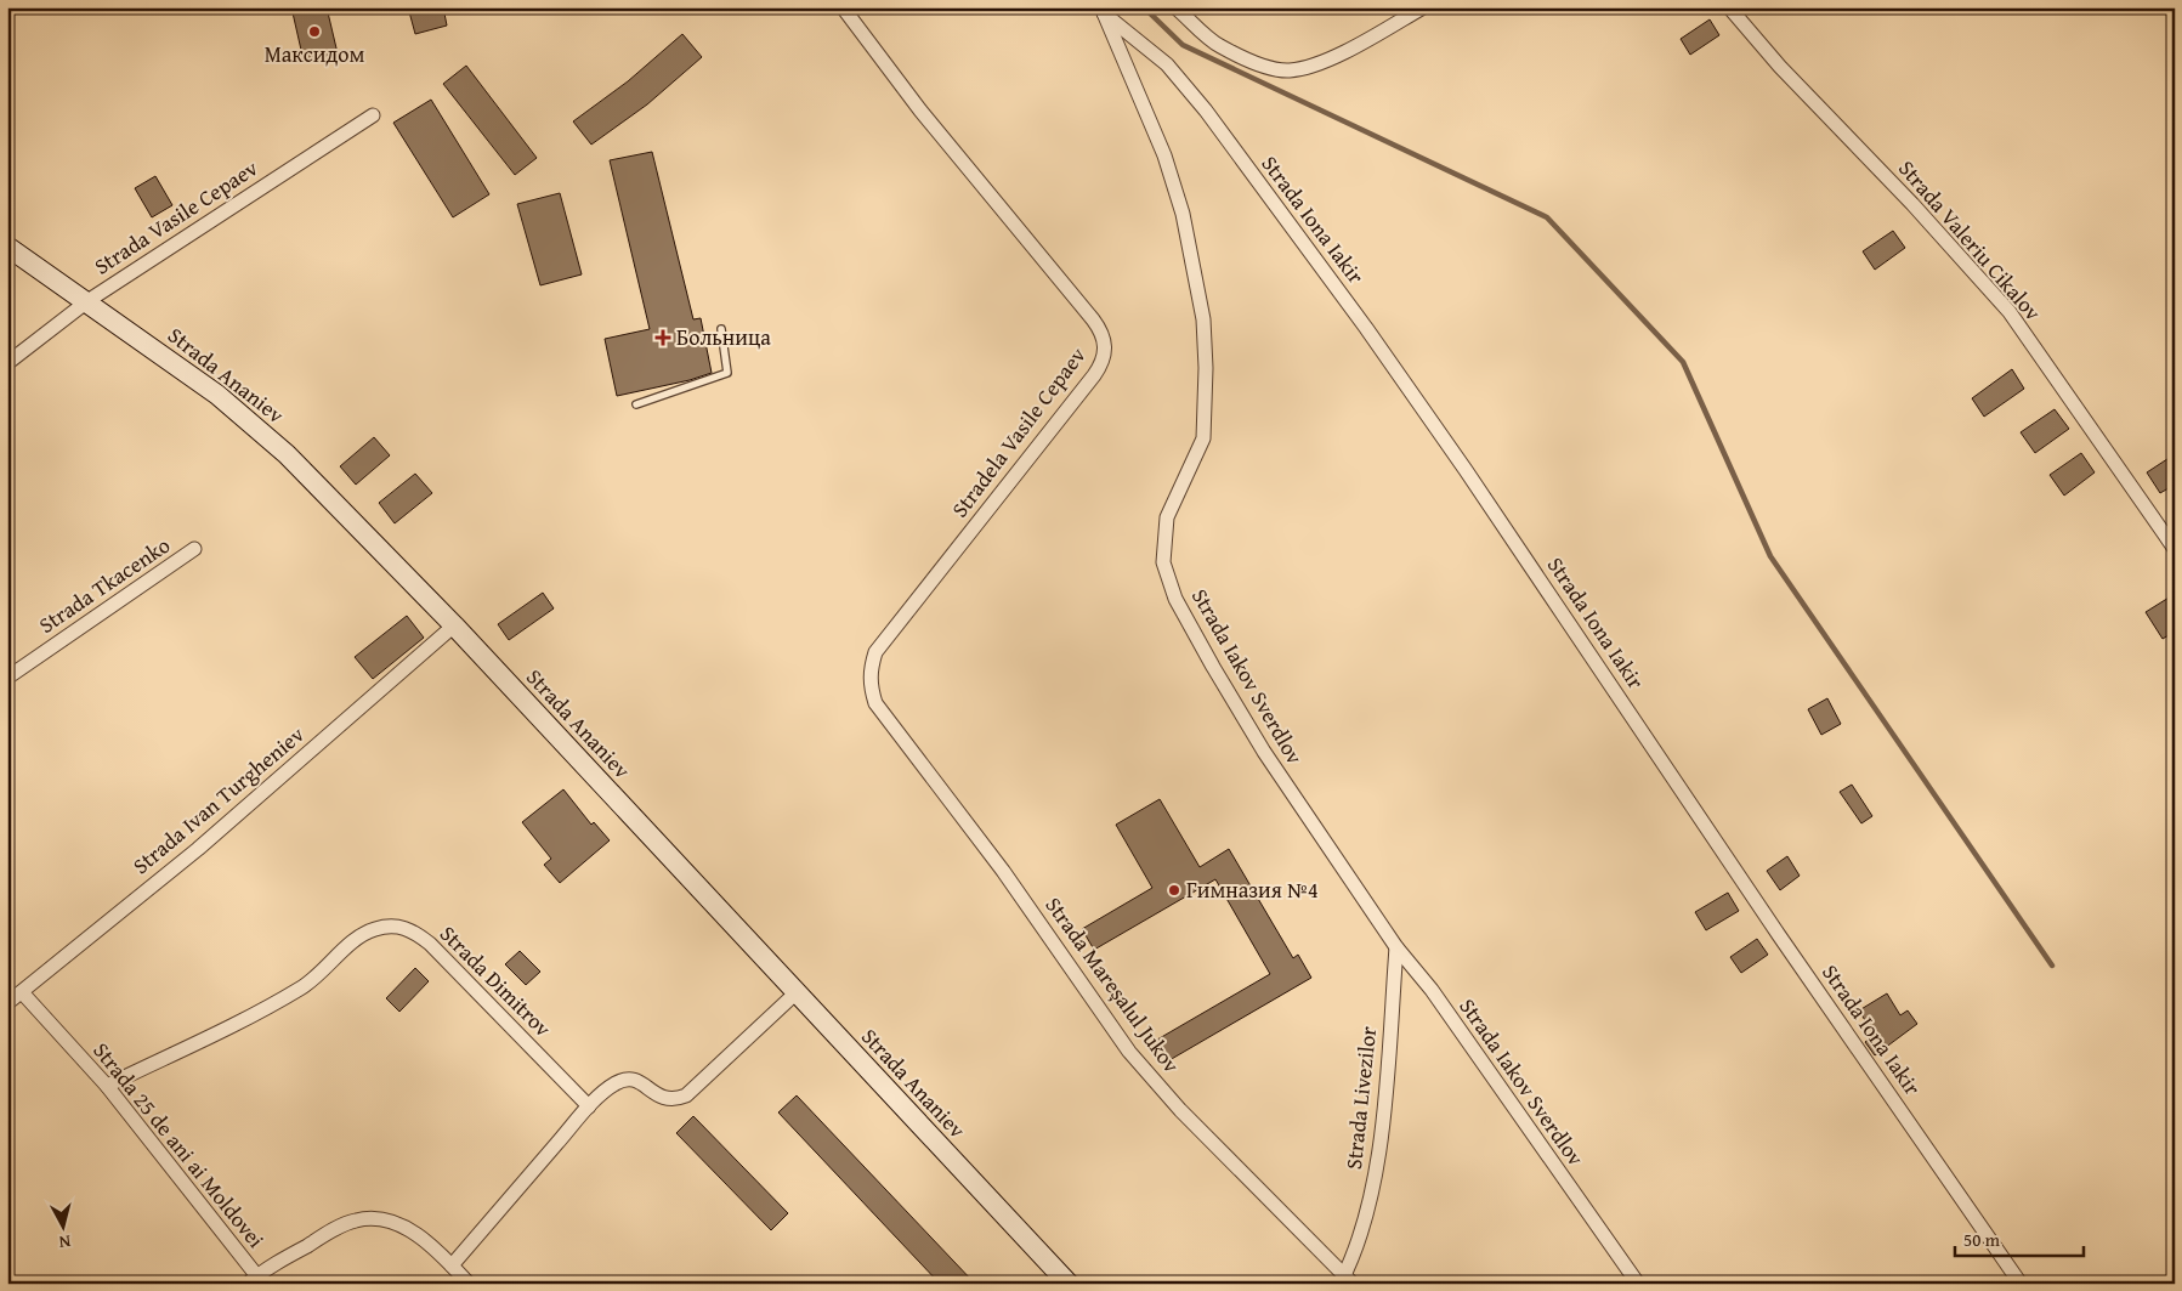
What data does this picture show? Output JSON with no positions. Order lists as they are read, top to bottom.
{
  "streets": {
    "street": [
      "Strada Vasile Cepaev",
      "Strada Iona Iakir",
      "Strada Valeriu Cikalov",
      "Strada Ananiev",
      "Stradela Vasile Cepaev",
      "Strada Tkacenko",
      "Strada Iakov Sverdlov",
      "Strada Ivan Turgheniev",
      "Strada Dimitrov",
      "Strada Mareșalul Jukov",
      "Strada Livezilor",
      "Strada 25 de ani ai Moldovei"
    ]
  },
  "crossings": [
    ["Strada Vasile Cepaev", "Strada Ananiev"],
    ["Strada Iona Iakir", "Strada Iakov Sverdlov"],
    ["Strada Ananiev", "Strada Ivan Turgheniev"],
    ["Stradela Vasile Cepaev", "Strada Mareșalul Jukov"],
    ["Strada Iakov Sverdlov", "Strada Livezilor"],
    ["Strada Ivan Turgheniev", "Strada 25 de ani ai Moldovei"],
    ["Strada Dimitrov", "Strada 25 de ani ai Moldovei"],
    ["Strada Mareșalul Jukov", "Strada Livezilor"]
  ],
  "places": {
    "other": ["Максидом", "Гимназия №4"],
    "health": ["Больница"]
  },
  "scale_bar": "50 m",
  "north": "bottom"
}
